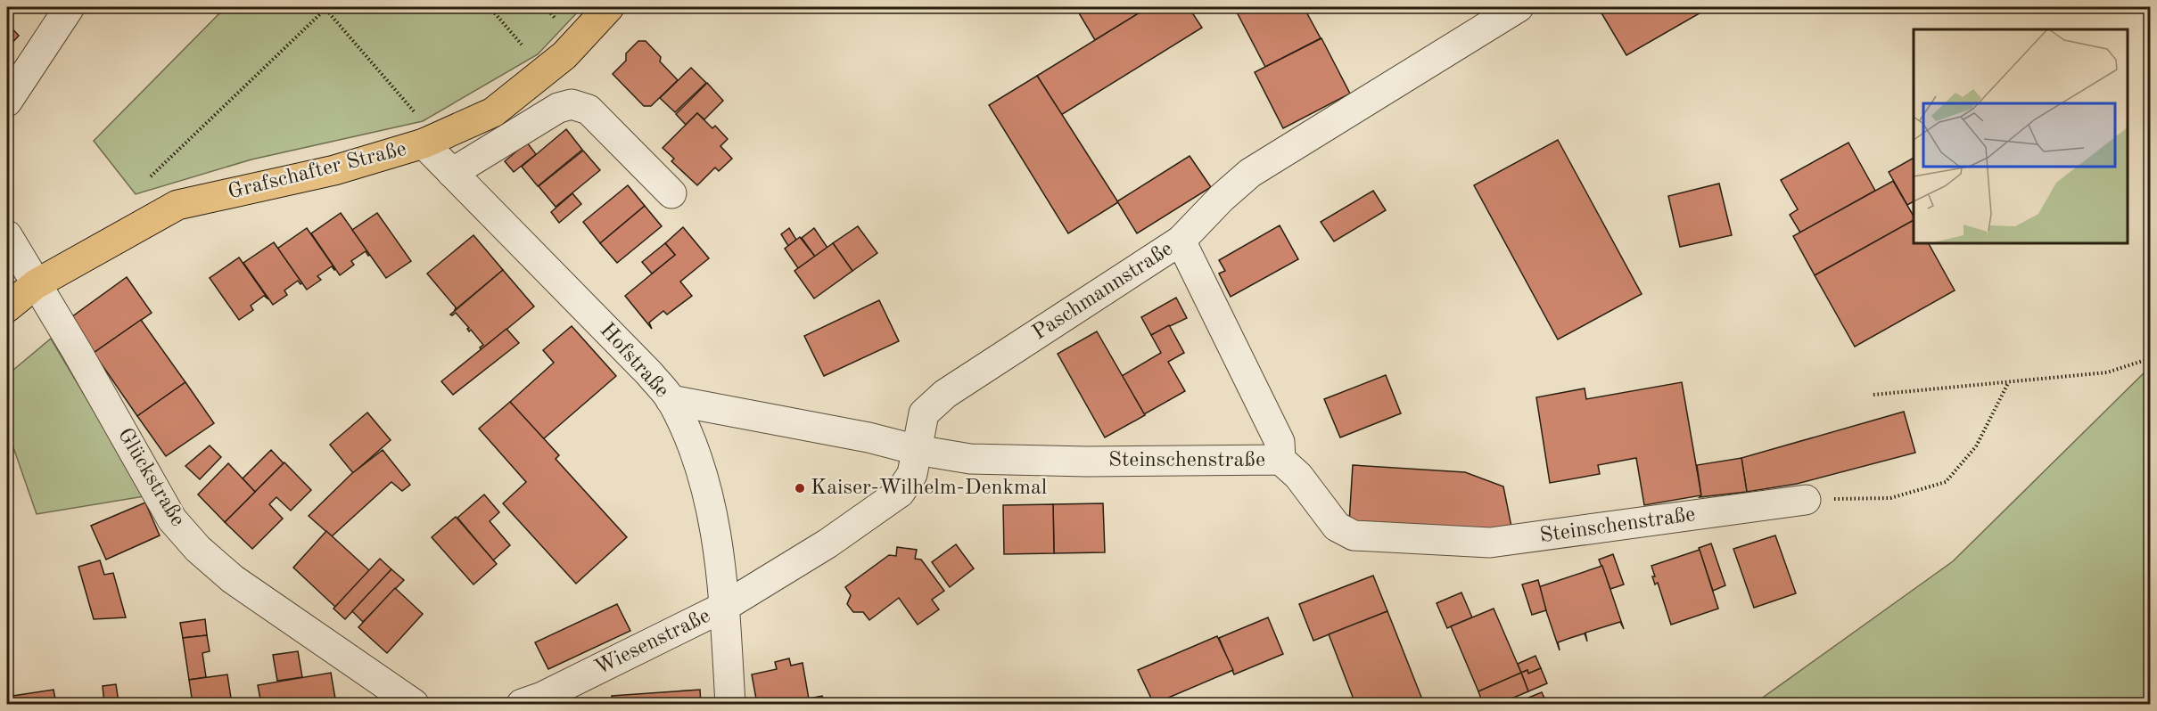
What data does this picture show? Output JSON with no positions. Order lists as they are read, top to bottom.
{
  "streets": {
    "main road": ["Grafschafter Straße"],
    "street": [
      "Paschmannstraße",
      "Hofstraße",
      "Steinschenstraße",
      "Glückstraße",
      "Wiesenstraße"
    ]
  },
  "crossings": [
    ["Grafschafter Straße", "Hofstraße"],
    ["Grafschafter Straße", "Glückstraße"],
    ["Paschmannstraße", "Steinschenstraße"],
    ["Hofstraße", "Wiesenstraße"]
  ],
  "places": ["Kaiser-Wilhelm-Denkmal"]
}
